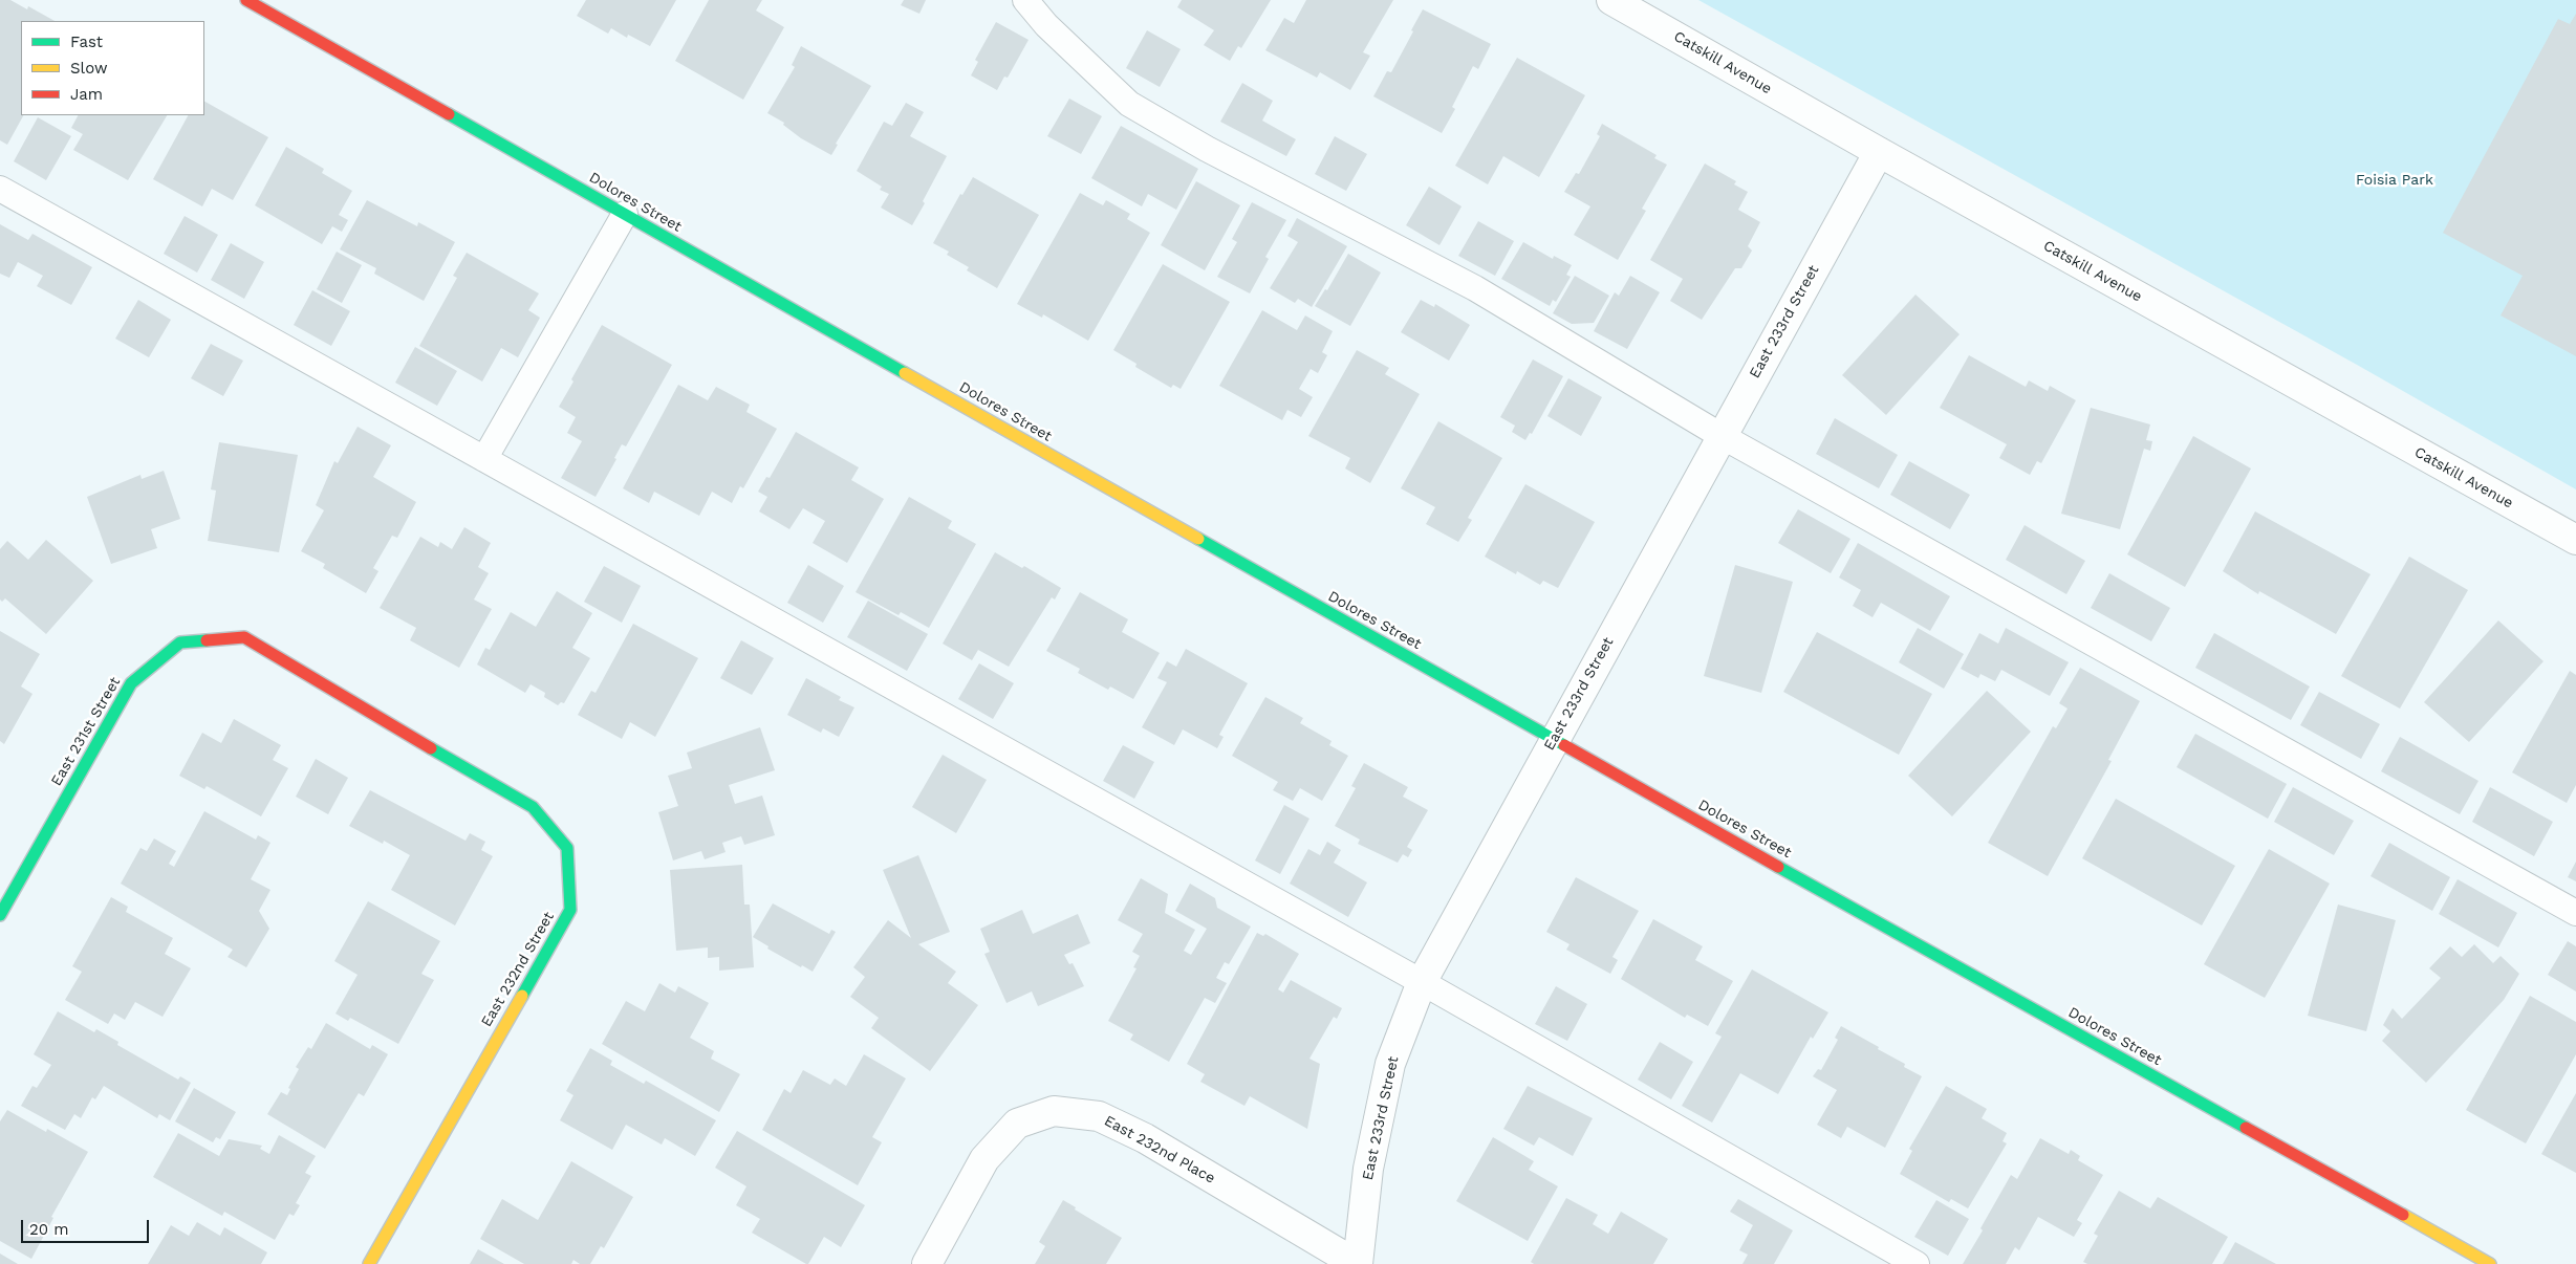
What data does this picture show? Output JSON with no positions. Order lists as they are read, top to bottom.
{
  "streets": {
    "street": [
      "Catskill Avenue",
      "Dolores Street",
      "East 233rd Street",
      "East 231st Street",
      "East 232nd Street",
      "East 232nd Place"
    ]
  },
  "crossings": [
    ["Catskill Avenue", "East 233rd Street"],
    ["Dolores Street", "East 233rd Street"],
    ["East 233rd Street", "East 232nd Place"],
    ["East 231st Street", "East 232nd Street"]
  ],
  "parks": ["Foisia Park"],
  "legend": ["Fast", "Slow", "Jam"],
  "scale_bar": "20 m"
}
